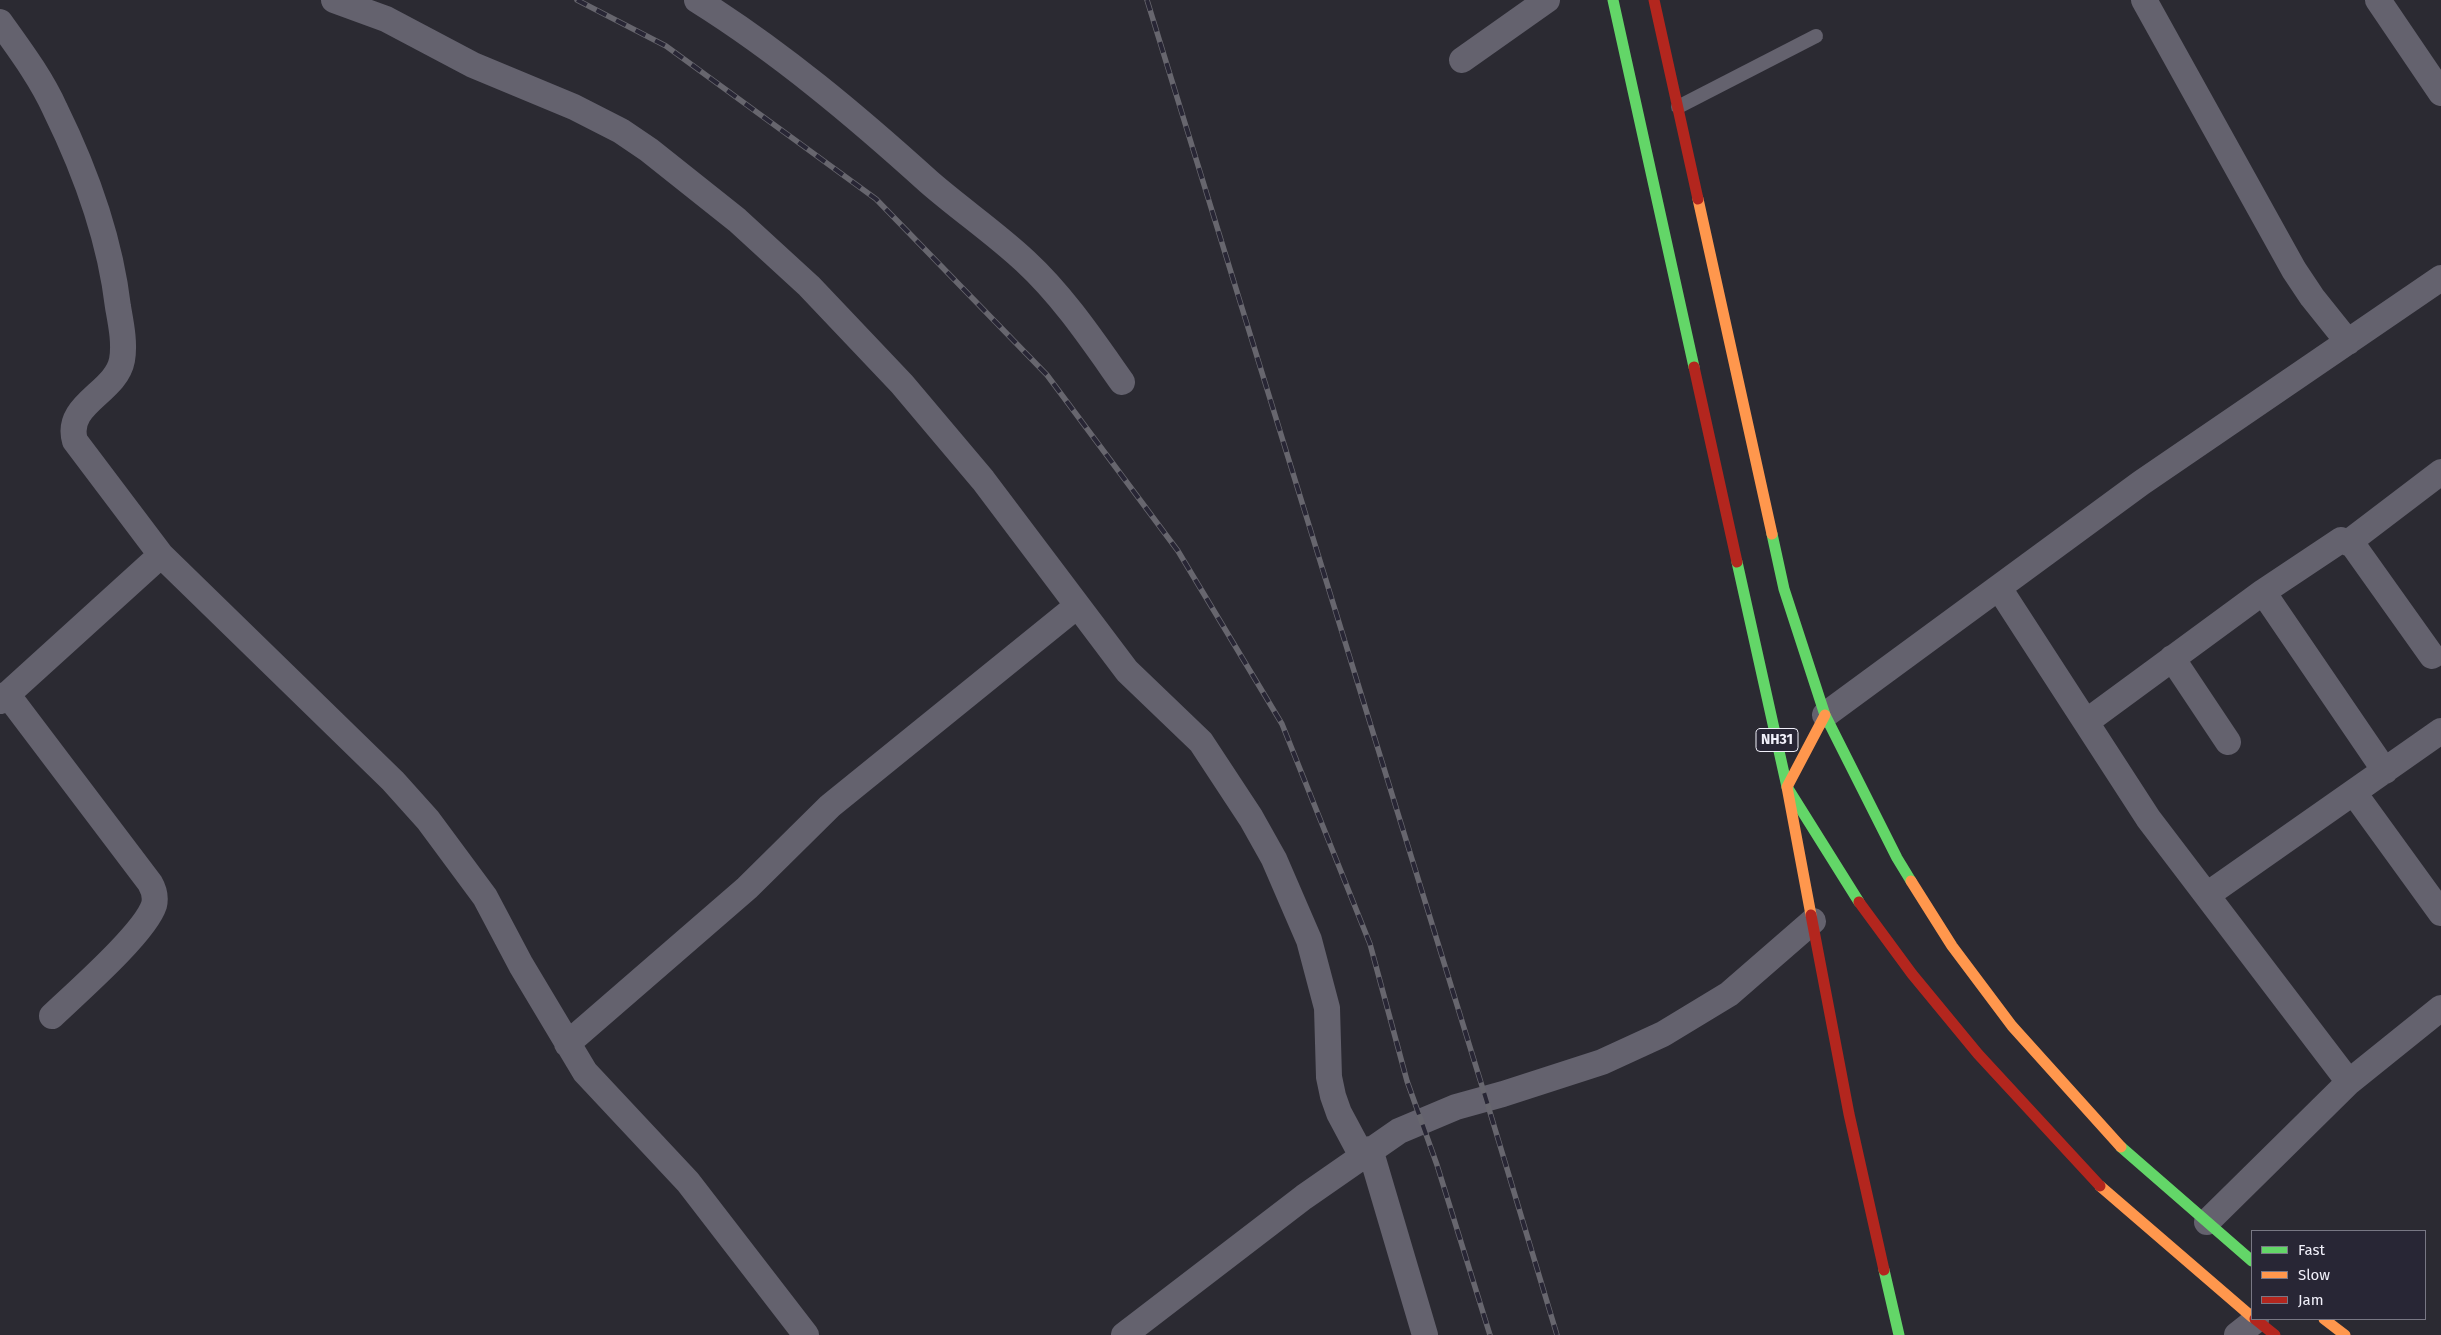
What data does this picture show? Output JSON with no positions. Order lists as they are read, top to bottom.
{
  "streets": {
    "main road": ["NH31"]
  },
  "legend": ["Fast", "Slow", "Jam"]
}
